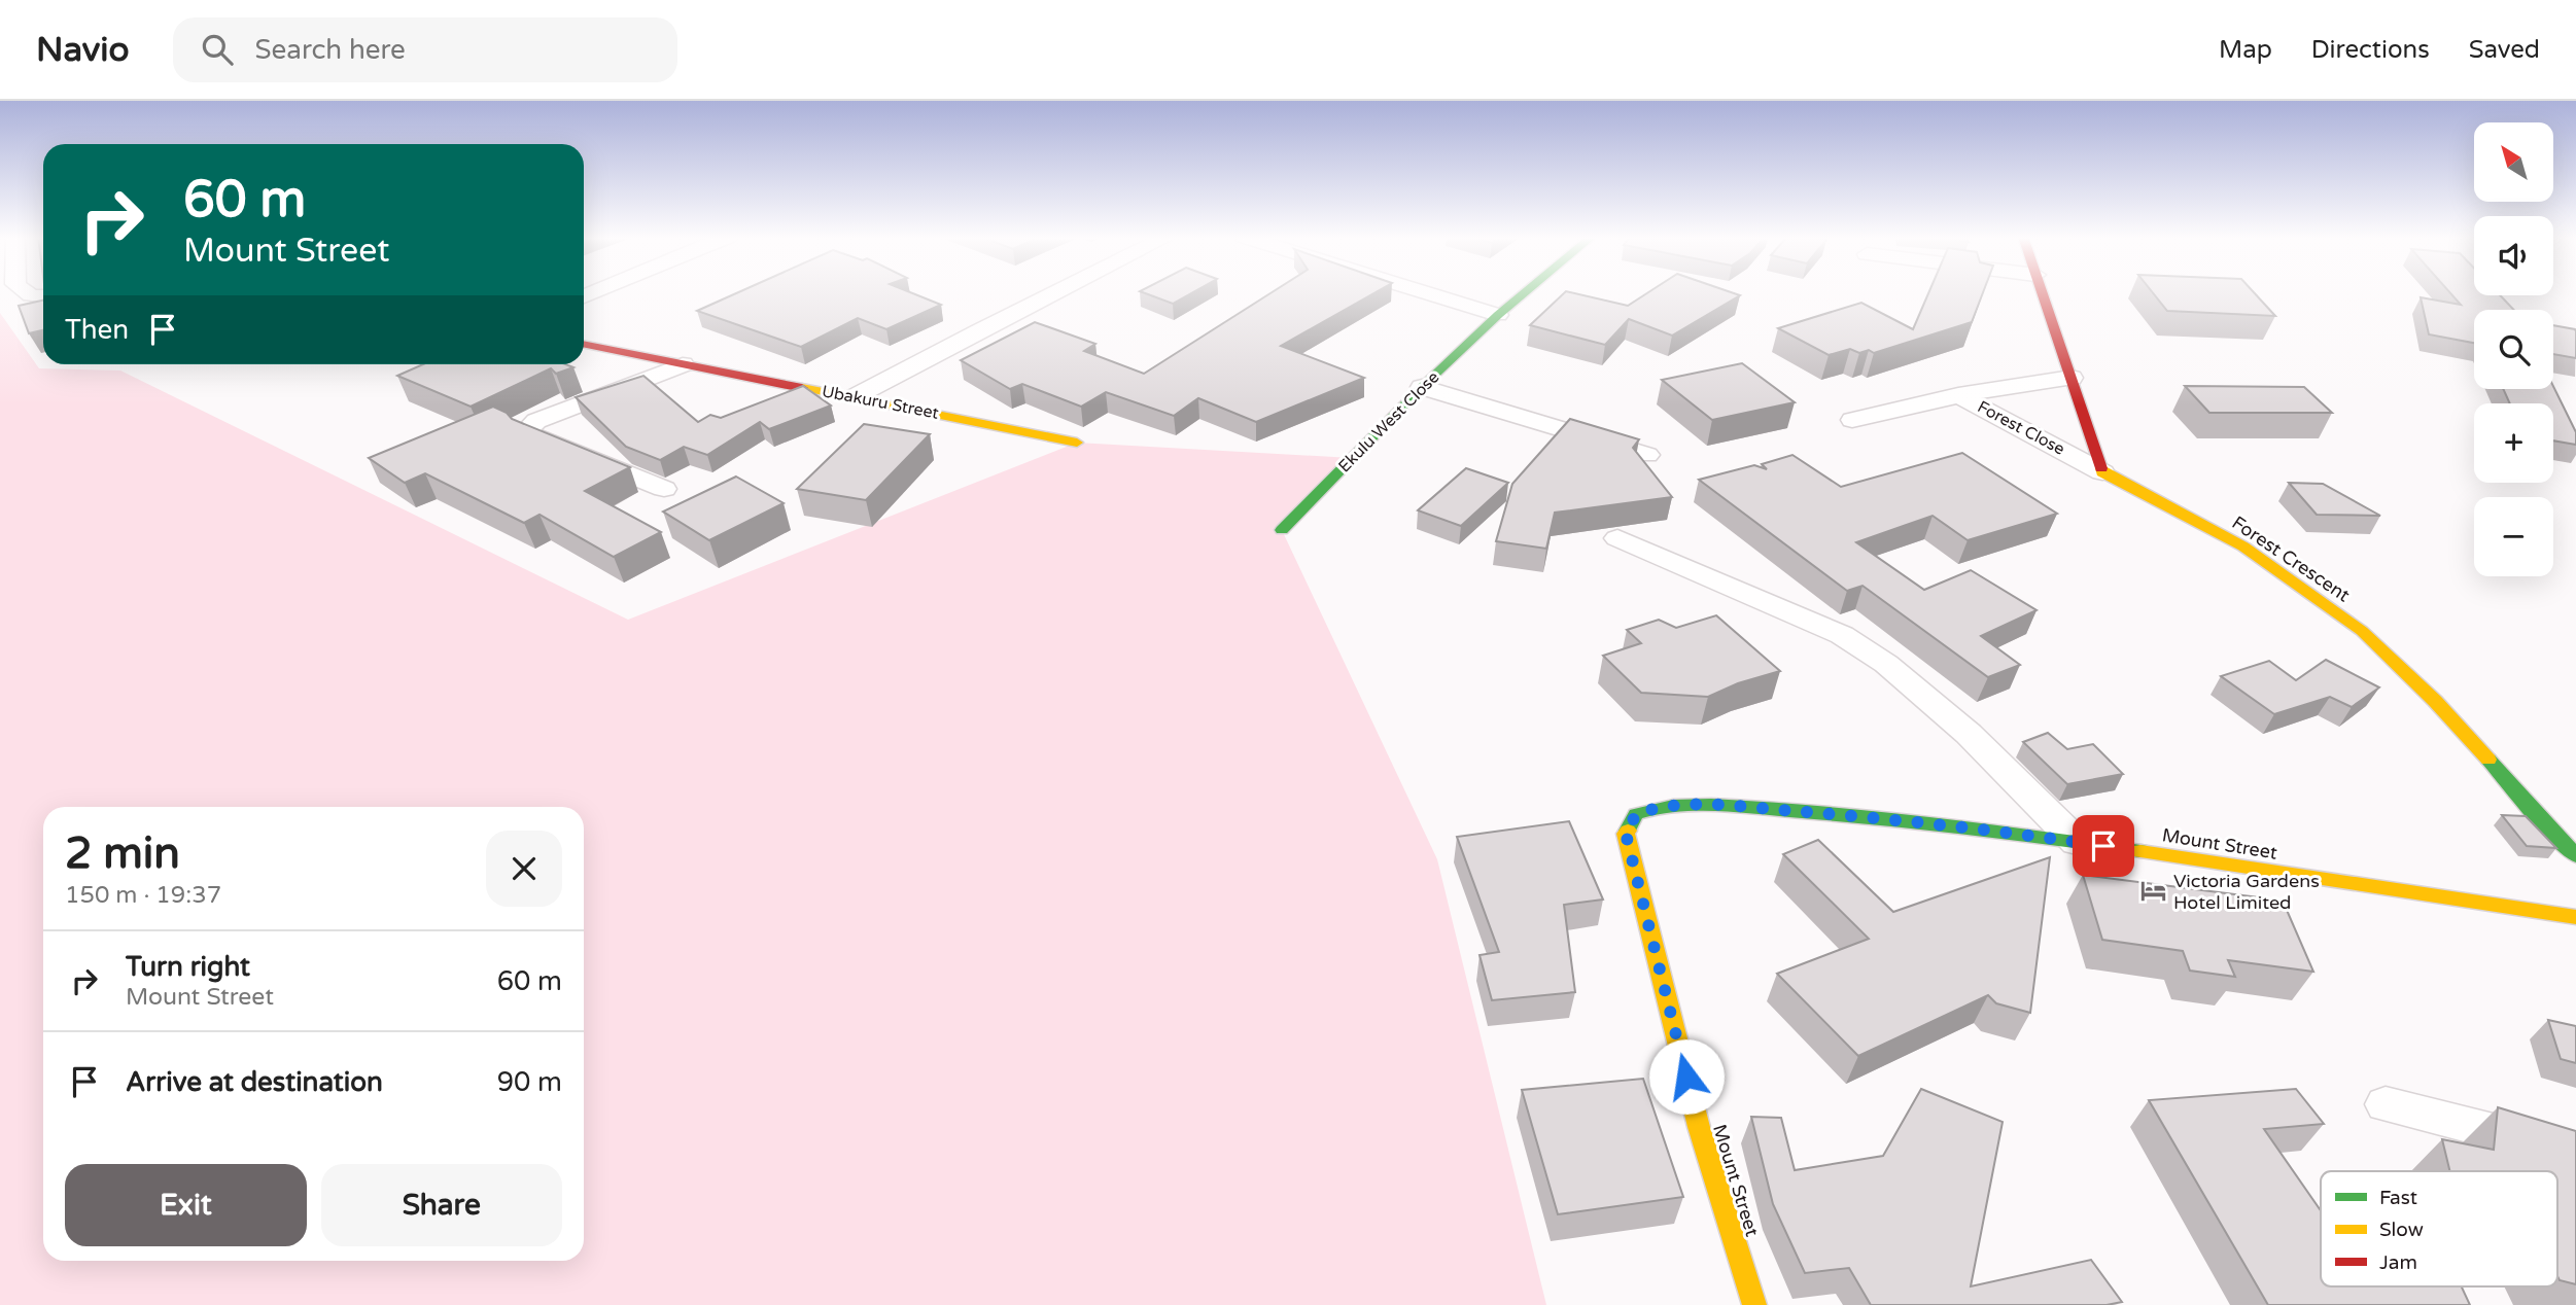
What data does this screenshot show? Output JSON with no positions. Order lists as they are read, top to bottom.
{
  "streets": {
    "street": [
      "Ubakuru Street",
      "Ekulu West Close",
      "Forest Close",
      "Forest Crescent",
      "Mount Street"
    ]
  },
  "crossings": [
    ["Forest Close", "Forest Crescent"]
  ],
  "places": {
    "hotel": ["Victoria Gardens Hotel Limited"]
  },
  "legend": ["Fast", "Slow", "Jam"],
  "north": "top left",
  "page": {
    "header": "Navio",
    "search": "Search here",
    "nav": ["Map", "Directions", "Saved"],
    "map_buttons": ["+", "−"],
    "turn": ["60 m", "Mount Street"],
    "then": "Then",
    "heading": ["2 min", "150 m · 19:37"],
    "list": [
      {
        "name": "Turn right",
        "note": "Mount Street",
        "value": "60 m"
      },
      {
        "name": "Arrive at destination",
        "value": "90 m"
      }
    ],
    "buttons": ["Exit", "Share"]
  }
}
